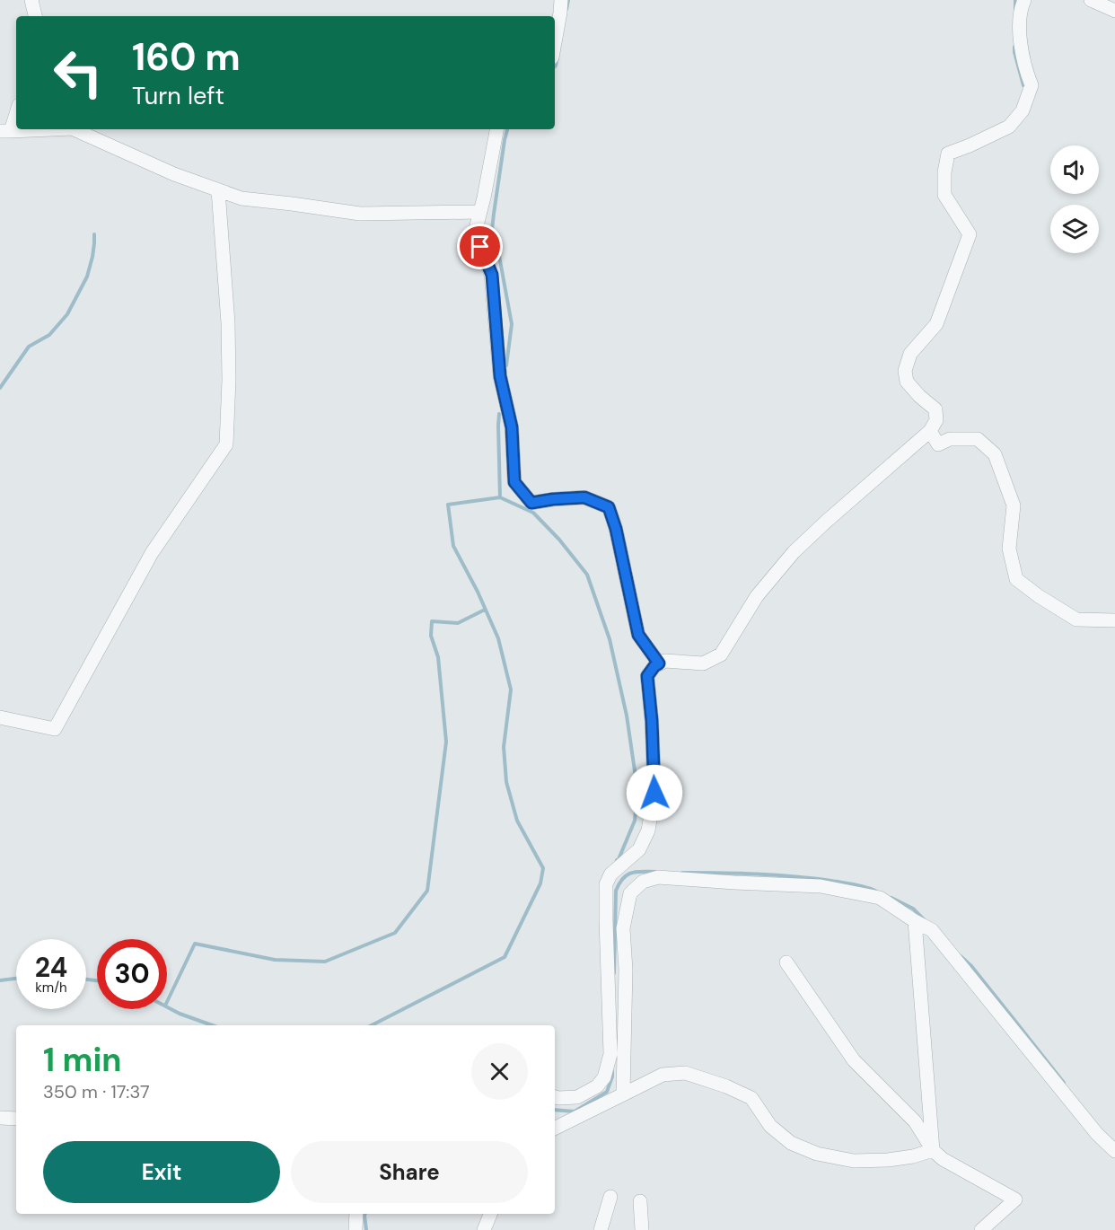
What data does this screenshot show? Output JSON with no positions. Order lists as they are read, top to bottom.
{
  "page": {
    "turn": ["160 m", "Turn left"],
    "speed": "24 km/h",
    "limit": "30",
    "heading": ["1 min", "350 m · 17:37"],
    "buttons": ["Exit", "Share"]
  }
}
